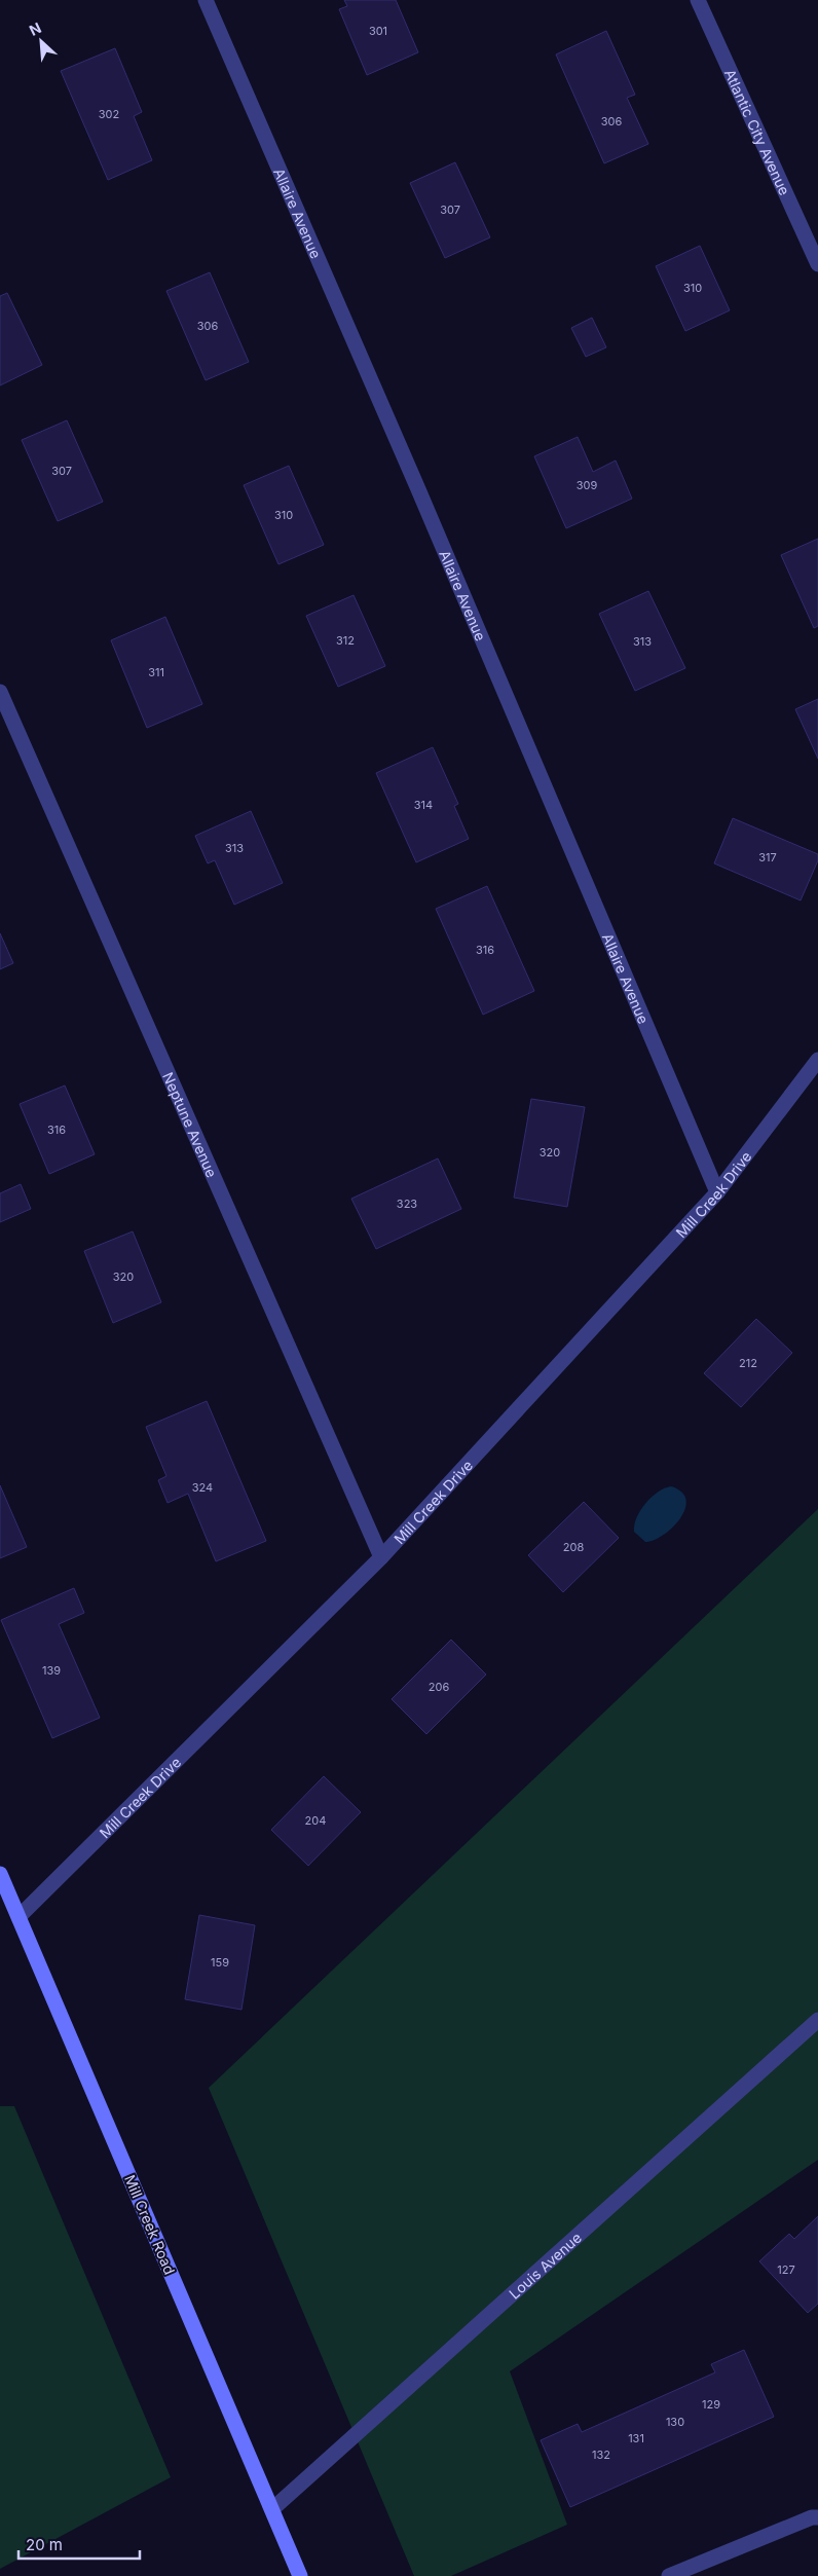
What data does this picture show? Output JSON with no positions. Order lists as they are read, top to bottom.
{
  "streets": {
    "street": [
      "Atlantic City Avenue",
      "Allaire Avenue",
      "Neptune Avenue",
      "Mill Creek Drive",
      "Mill Creek Road",
      "Louis Avenue"
    ]
  },
  "crossings": [
    ["Allaire Avenue", "Mill Creek Drive"],
    ["Neptune Avenue", "Mill Creek Drive"],
    ["Mill Creek Drive", "Mill Creek Road"],
    ["Mill Creek Road", "Louis Avenue"]
  ],
  "house_numbers": [
    "301",
    "302",
    "306",
    "307",
    "310",
    "306",
    "307",
    "309",
    "310",
    "312",
    "313",
    "311",
    "314",
    "313",
    "317",
    "316",
    "316",
    "320",
    "323",
    "320",
    "212",
    "324",
    "208",
    "139",
    "206",
    "204",
    "159",
    "127",
    "129",
    "130",
    "131",
    "132"
  ],
  "scale_bar": "20 m",
  "north": "top left"
}
